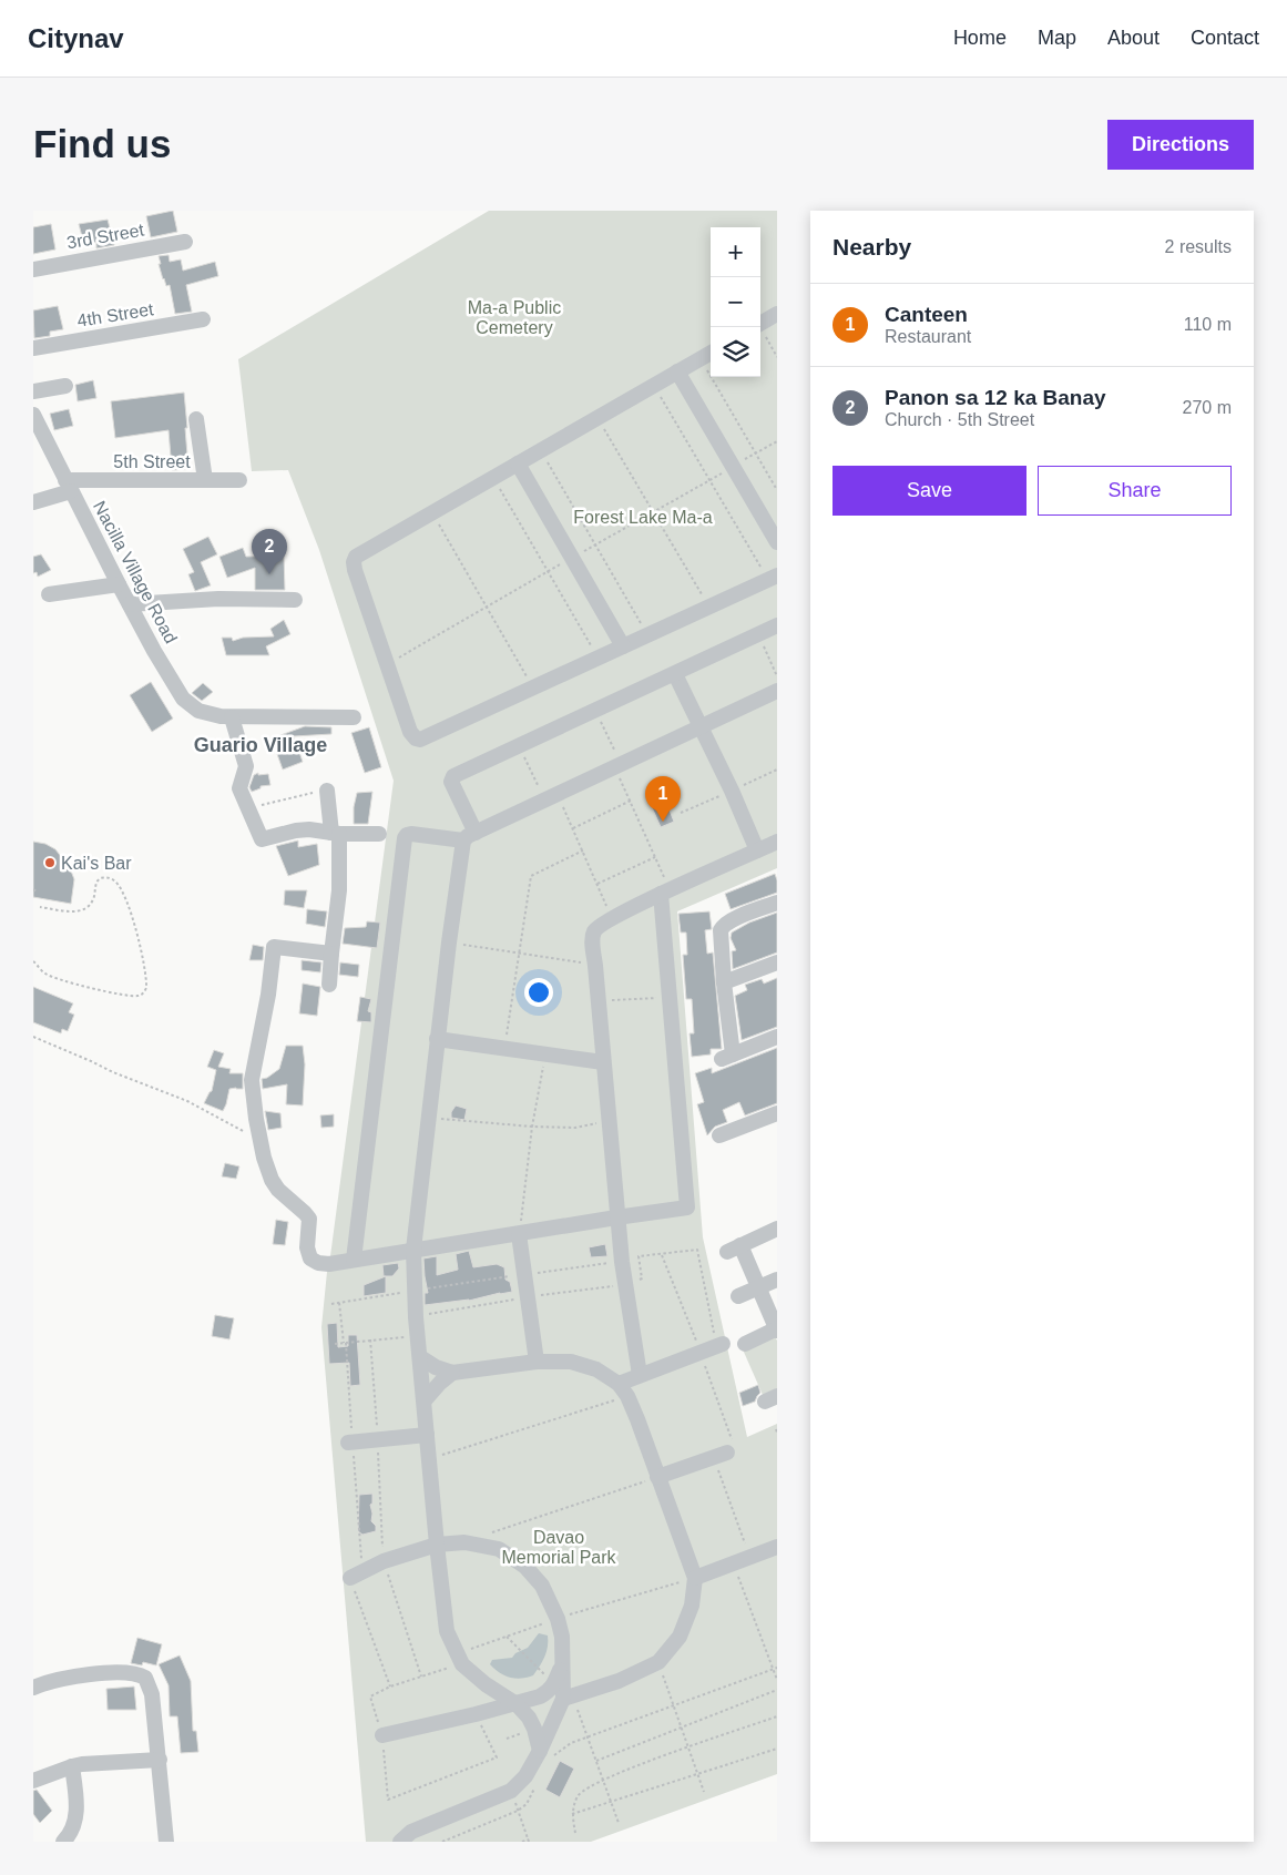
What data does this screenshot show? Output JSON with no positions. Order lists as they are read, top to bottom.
{
  "streets": {
    "street": [
      "3rd Street",
      "4th Street",
      "5th Street",
      "Nacilla Village Road"
    ]
  },
  "crossings": [
    ["5th Street", "Nacilla Village Road"]
  ],
  "districts": ["Guario Village"],
  "parks": ["Ma-a Public Cemetery", "Forest Lake Ma-a", "Davao Memorial Park"],
  "places": ["Kai's Bar"],
  "page": {
    "header": "Citynav",
    "nav": [
      "Home",
      "Map",
      "About",
      "Contact"
    ],
    "buttons": [
      "Directions",
      ["Save", "Share"]
    ],
    "title": "Find us",
    "heading": ["Nearby", "2 results"],
    "map_buttons": ["+", "−"],
    "list": [
      {
        "mark": "1",
        "name": "Canteen",
        "note": "Restaurant",
        "value": "110 m"
      },
      {
        "mark": "2",
        "name": "Panon sa 12 ka Banay",
        "note": "Church · 5th Street",
        "value": "270 m"
      }
    ],
    "pins": ["2", "1"]
  }
}
